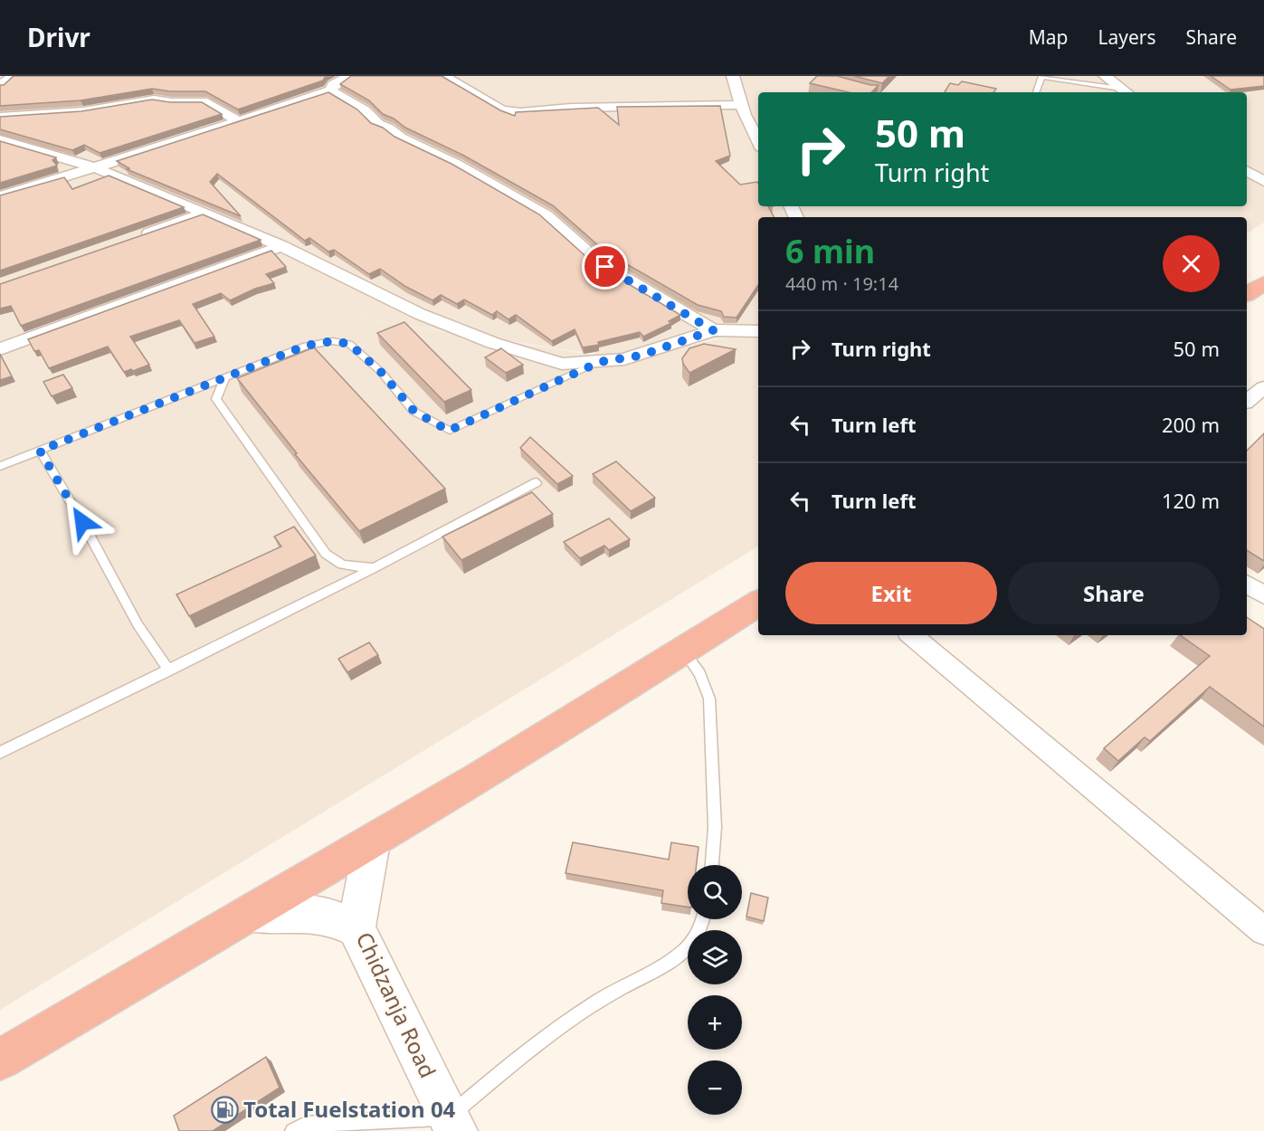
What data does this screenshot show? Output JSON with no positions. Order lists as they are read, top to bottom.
{
  "streets": {
    "street": ["Chidzanja Road"]
  },
  "places": {
    "fuel station": ["Total Fuelstation 04"]
  },
  "page": {
    "header": "Drivr",
    "nav": ["Map", "Layers", "Share"],
    "turn": ["50 m", "Turn right"],
    "heading": ["6 min", "440 m · 19:14"],
    "list": [
      {
        "name": "Turn right",
        "value": "50 m"
      },
      {
        "name": "Turn left",
        "value": "200 m"
      },
      {
        "name": "Turn left",
        "value": "120 m"
      }
    ],
    "buttons": ["Exit", "Share"],
    "map_buttons": ["+", "−"]
  }
}
